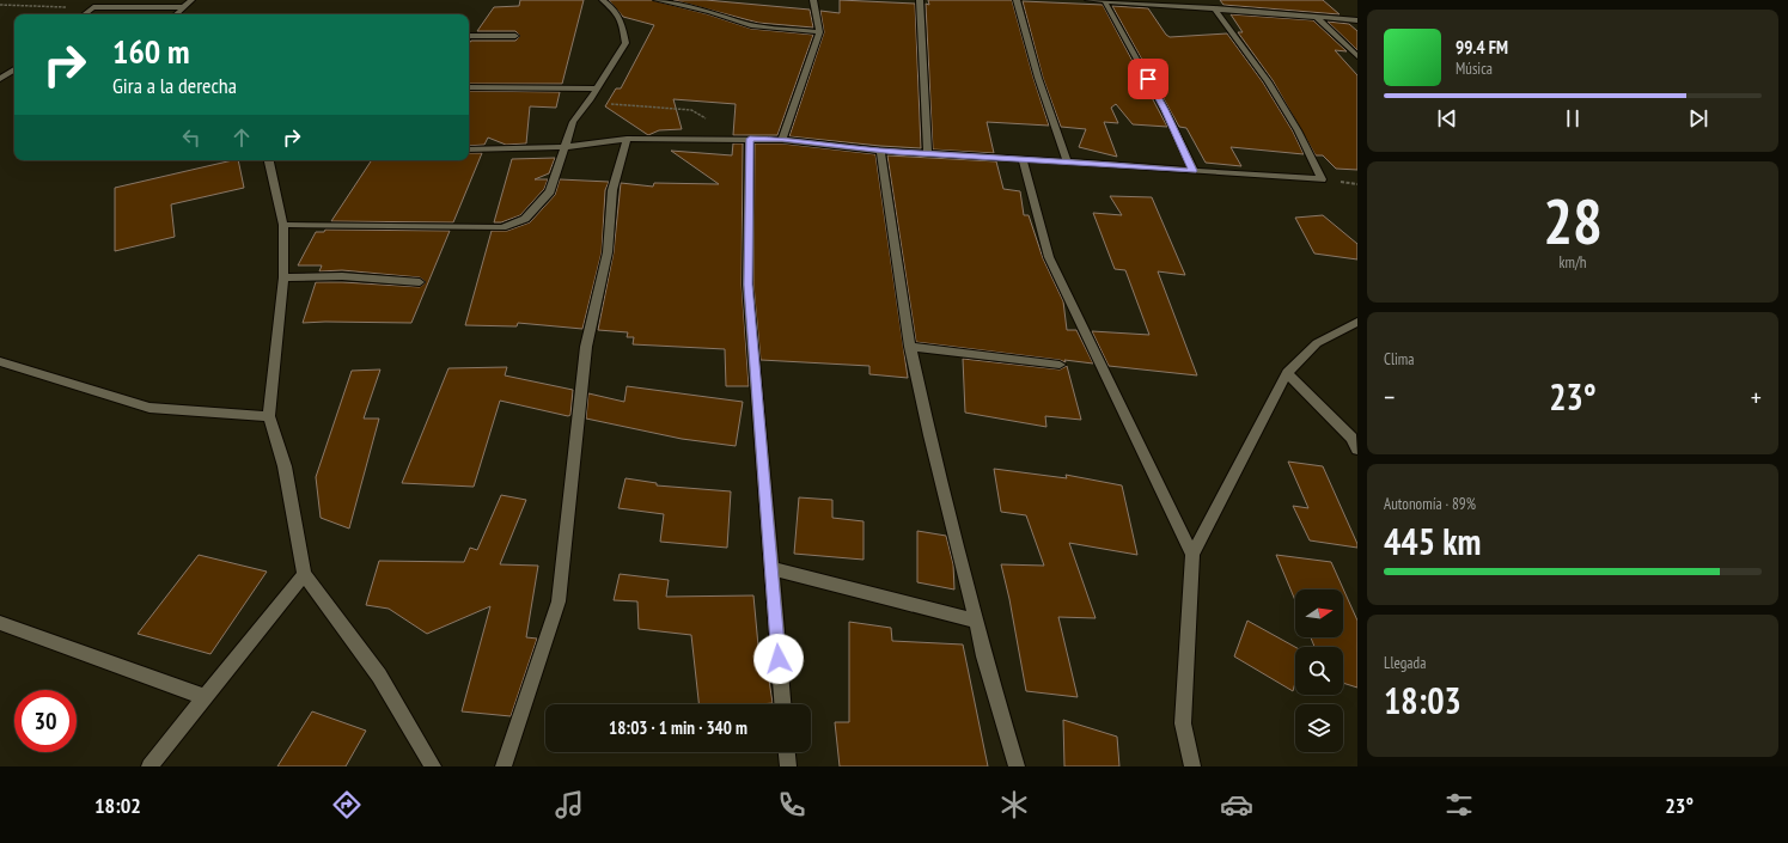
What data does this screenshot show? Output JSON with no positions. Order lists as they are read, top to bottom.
{
  "north": "right",
  "page": {
    "turn": ["160 m", "Gira a la derecha"],
    "song": ["99.4 FM", "Música"],
    "tile": [
      ["28", "km/h"],
      "Clima",
      ["Autonomía · 89%", "445 km"],
      ["Llegada", "18:03"]
    ],
    "heat": ["−", "23°", "+"],
    "limit": "30",
    "trip": "18:03 · 1 min · 340 m",
    "tabs": ["18:02", "23°"]
  }
}
